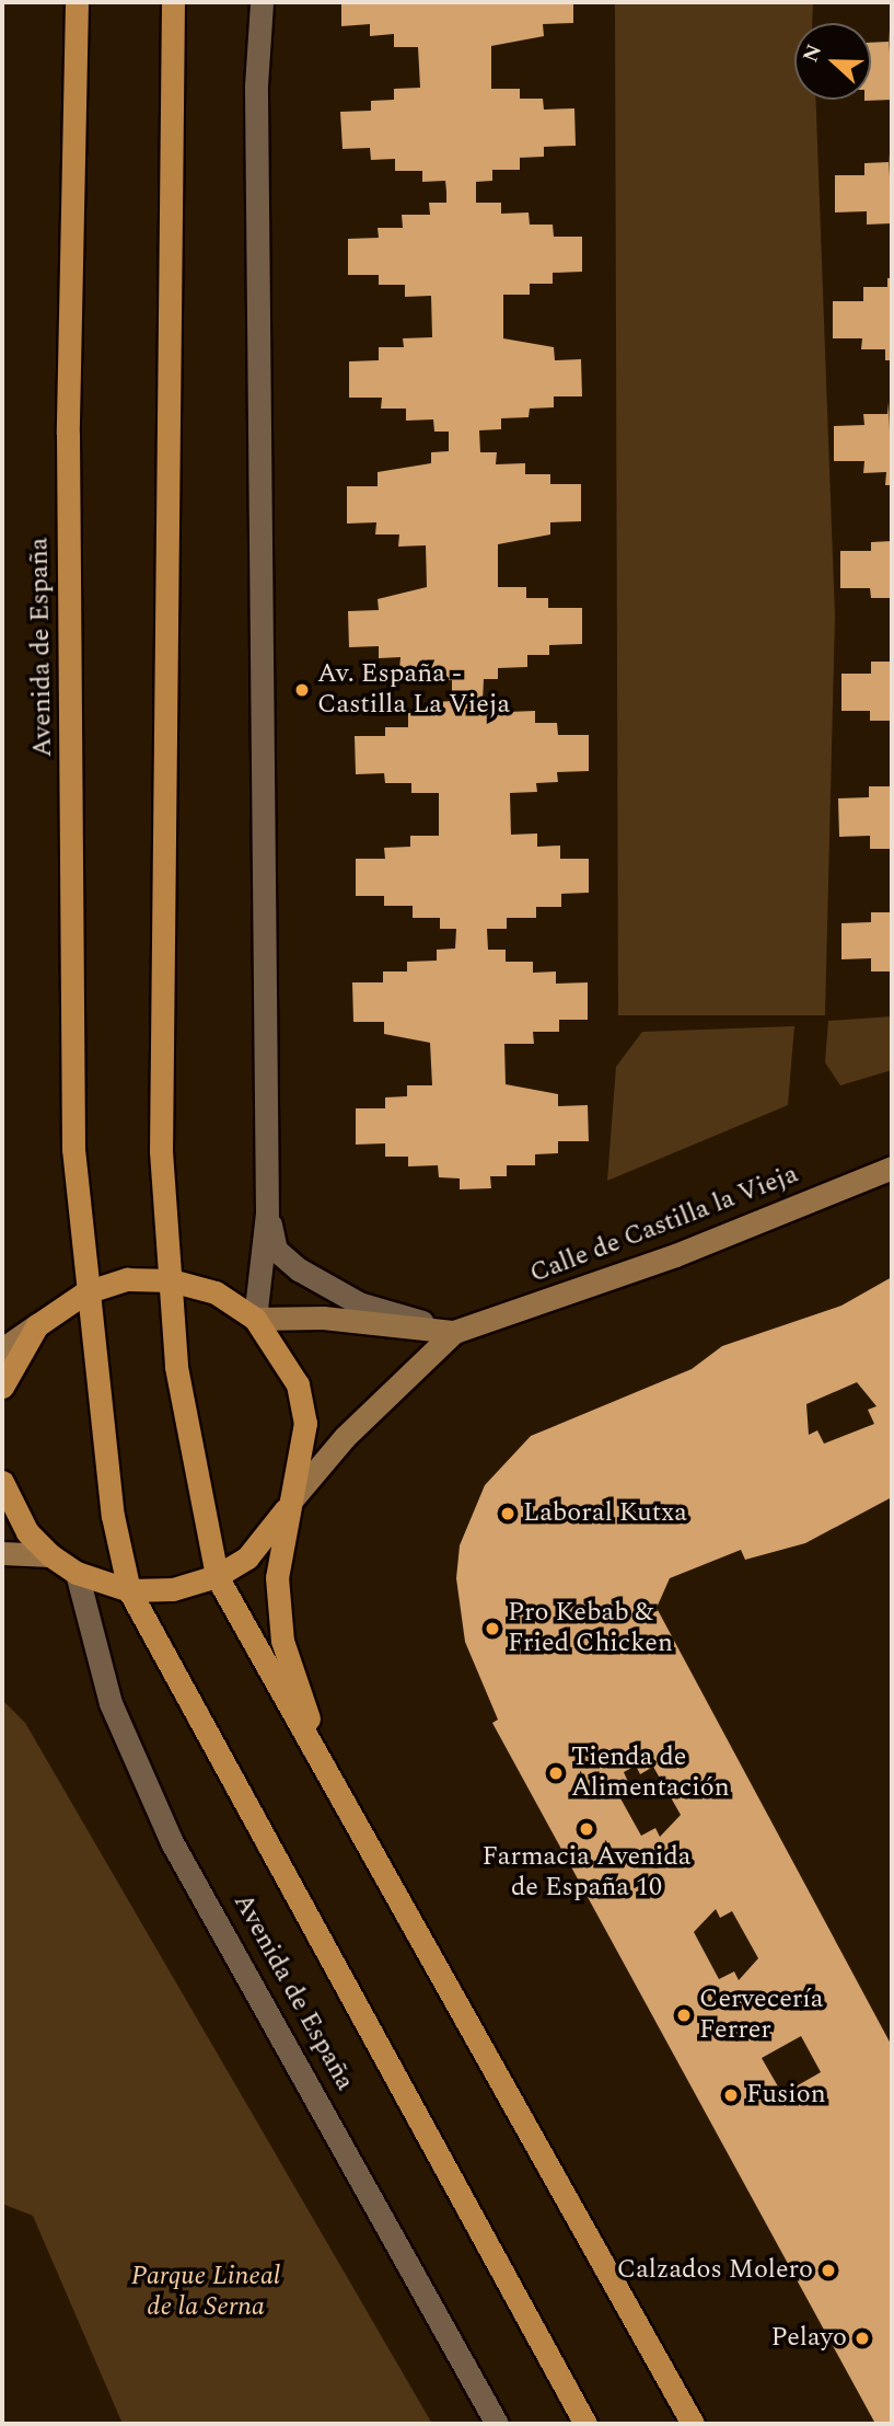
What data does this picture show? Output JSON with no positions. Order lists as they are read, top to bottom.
{
  "streets": {
    "main road": ["Avenida de España", "Calle de Castilla la Vieja"]
  },
  "parks": ["Parque Lineal de la Serna"],
  "places": [
    "Av. España - Castilla La Vieja",
    "Laboral Kutxa",
    "Pro Kebab & Fried Chicken",
    "Tienda de Alimentación",
    "Farmacia Avenida de España 10",
    "Cervecería Ferrer",
    "Fusion",
    "Calzados Molero",
    "Pelayo"
  ],
  "north": "left"
}
